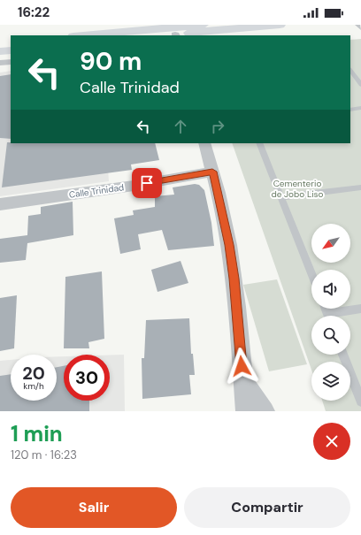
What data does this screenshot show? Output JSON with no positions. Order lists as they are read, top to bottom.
{
  "streets": {
    "street": ["Calle Trinidad"]
  },
  "parks": ["Cementerio de Jobo Liso"],
  "north": "bottom left",
  "page": {
    "status": "16:22",
    "turn": ["90 m", "Calle Trinidad"],
    "speed": "20 km/h",
    "limit": "30",
    "heading": ["1 min", "120 m · 16:23"],
    "buttons": ["Salir", "Compartir"]
  }
}
